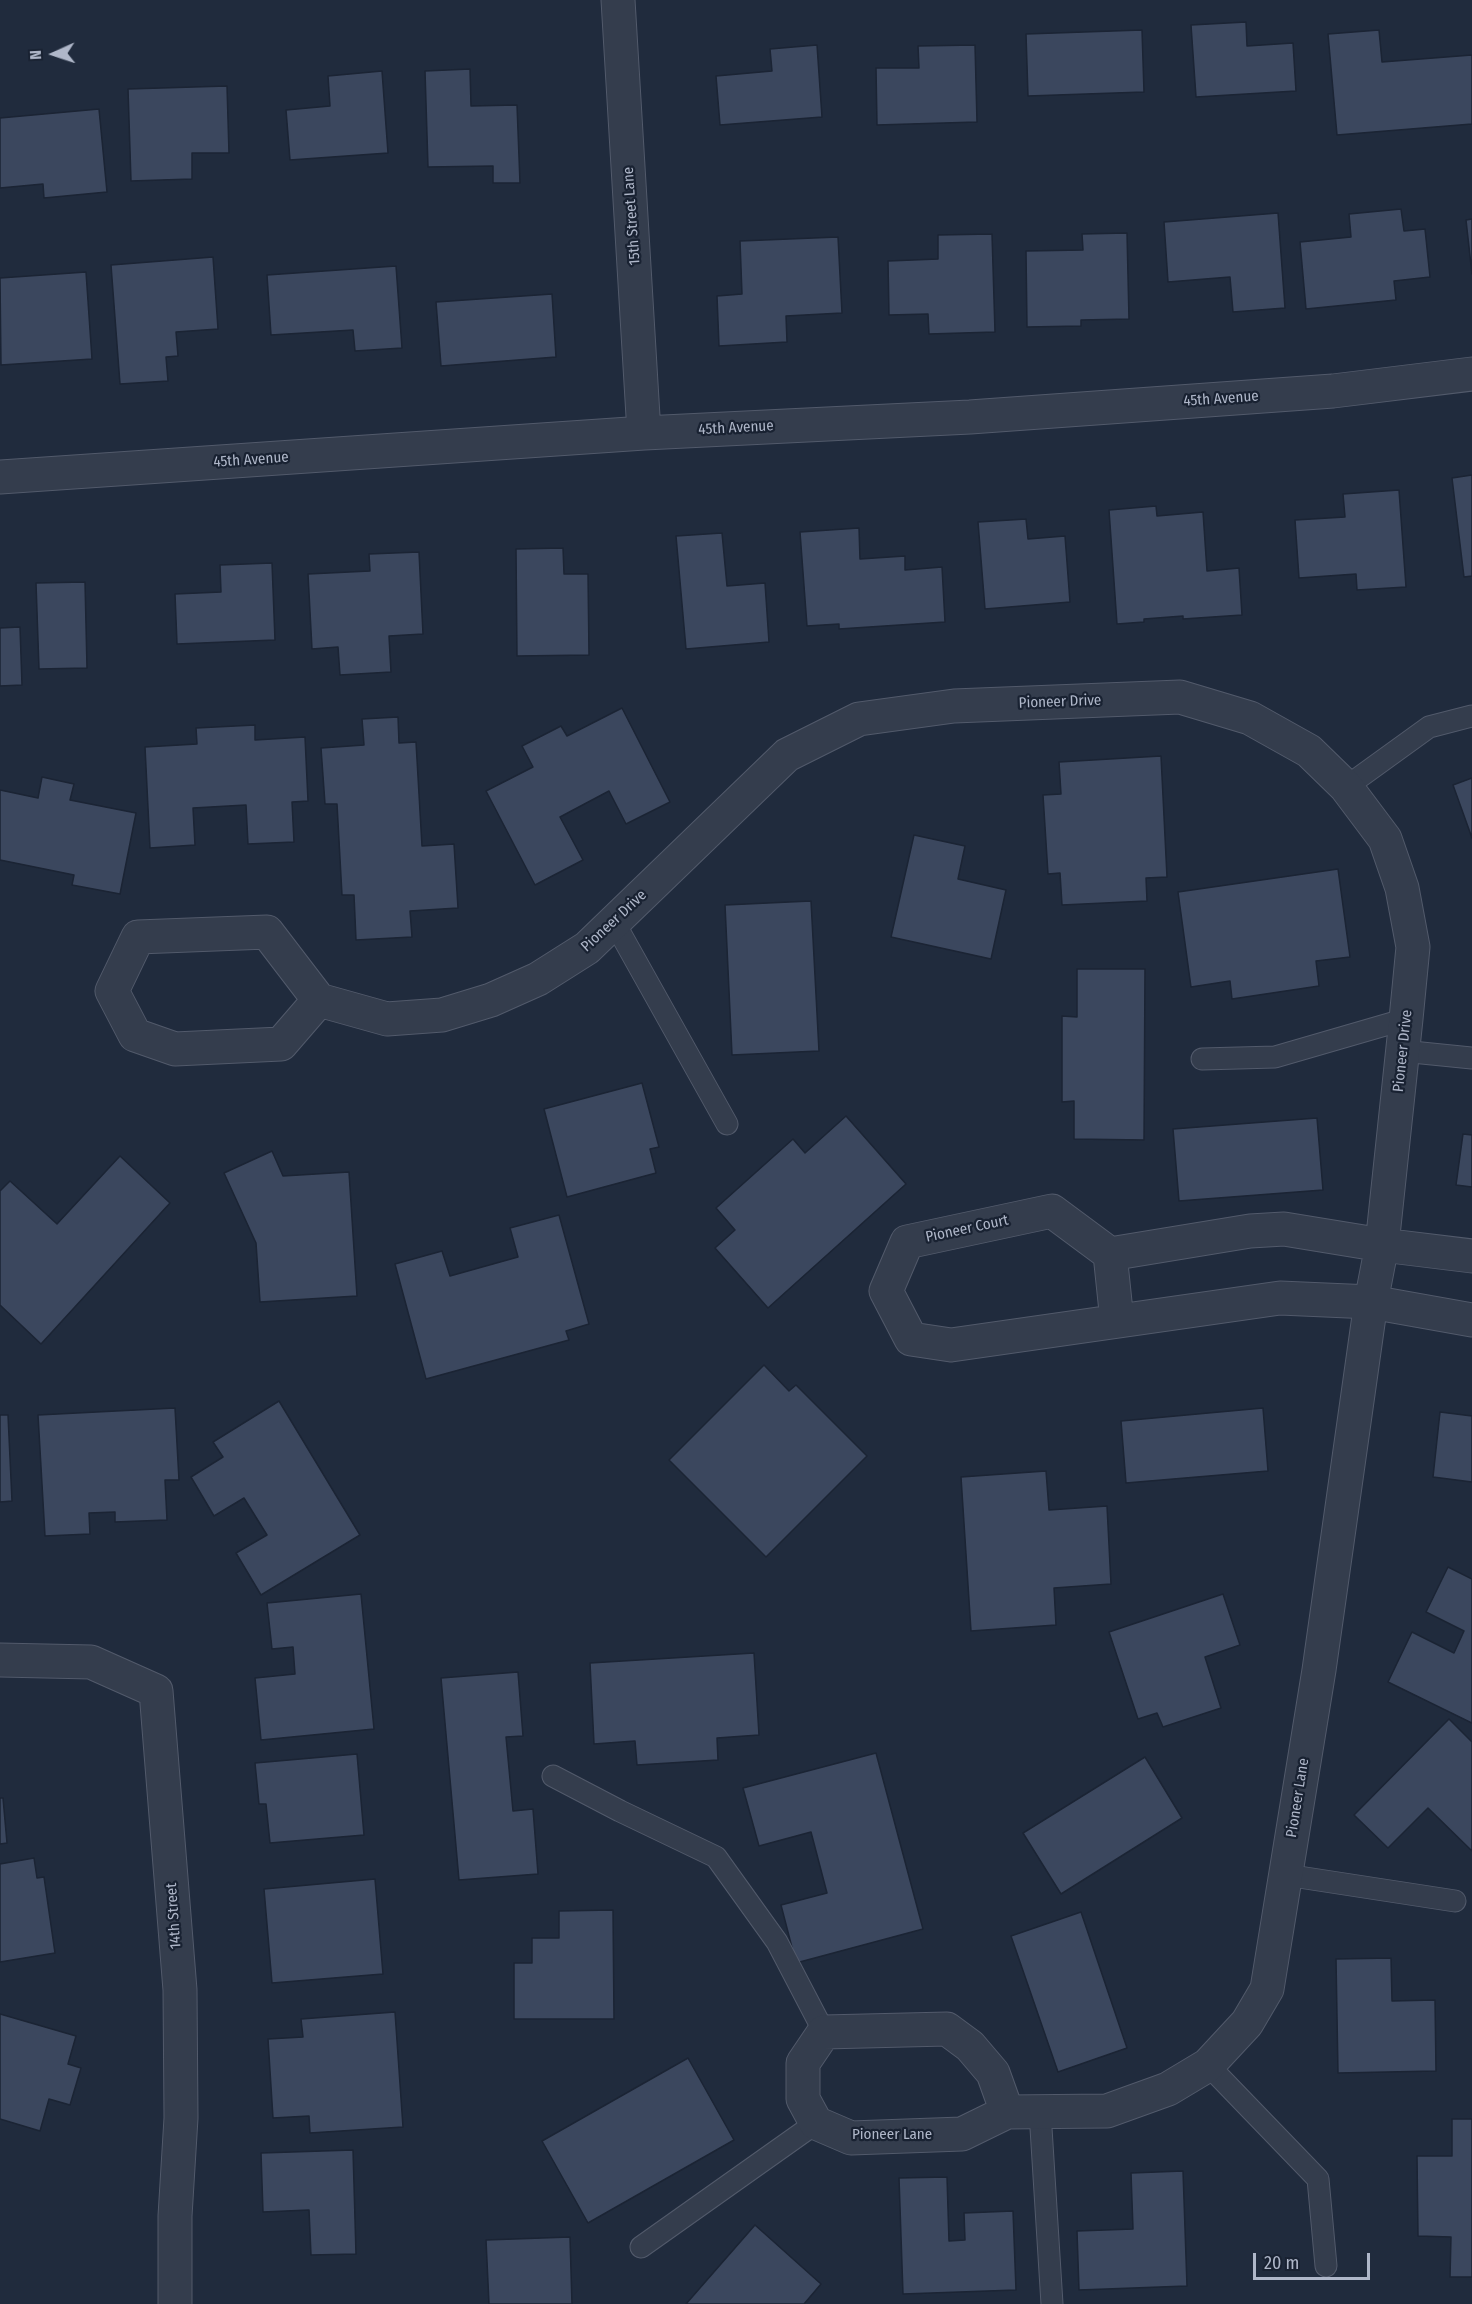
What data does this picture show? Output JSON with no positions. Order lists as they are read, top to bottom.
{
  "streets": {
    "street": [
      "15th Street Lane",
      "45th Avenue",
      "Pioneer Drive",
      "Pioneer Court",
      "Pioneer Lane",
      "14th Street"
    ]
  },
  "crossings": [
    ["15th Street Lane", "45th Avenue"],
    ["Pioneer Drive", "Pioneer Court"],
    ["Pioneer Drive", "Pioneer Lane"],
    ["Pioneer Court", "Pioneer Lane"]
  ],
  "scale_bar": "20 m",
  "north": "left"
}
